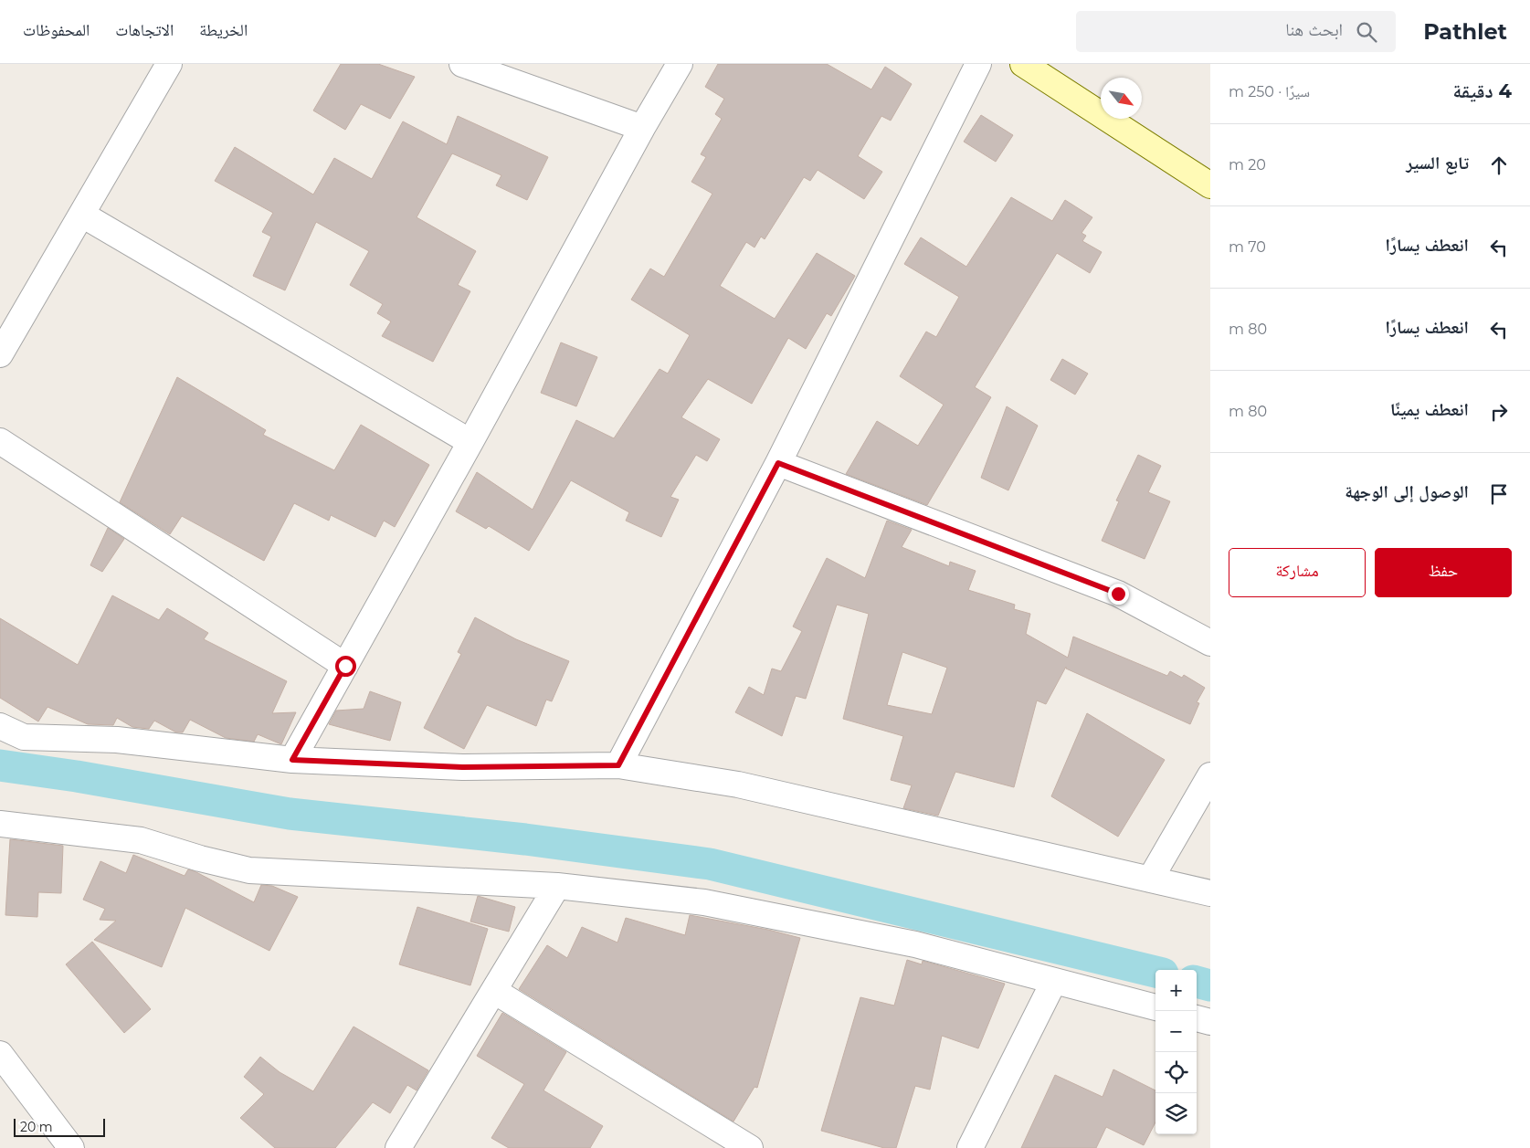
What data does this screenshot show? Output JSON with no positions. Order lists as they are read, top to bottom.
{
  "scale_bar": "20 m",
  "north": "bottom right",
  "page": {
    "header": "Pathlet",
    "search": "ابحث هنا",
    "nav": ["الخريطة", "الاتجاهات", "المحفوظات"],
    "heading": ["4 دقيقة", "سيرًا · 250 m"],
    "list": [
      ["تابع السير", "20 m"],
      ["انعطف يسارًا", "70 m"],
      ["انعطف يسارًا", "80 m"],
      ["انعطف يمينًا", "80 m"],
      "الوصول إلى الوجهة"
    ],
    "buttons": ["حفظ", "مشاركة"],
    "map_buttons": ["+", "−"],
    "scale": "20 m"
  }
}
